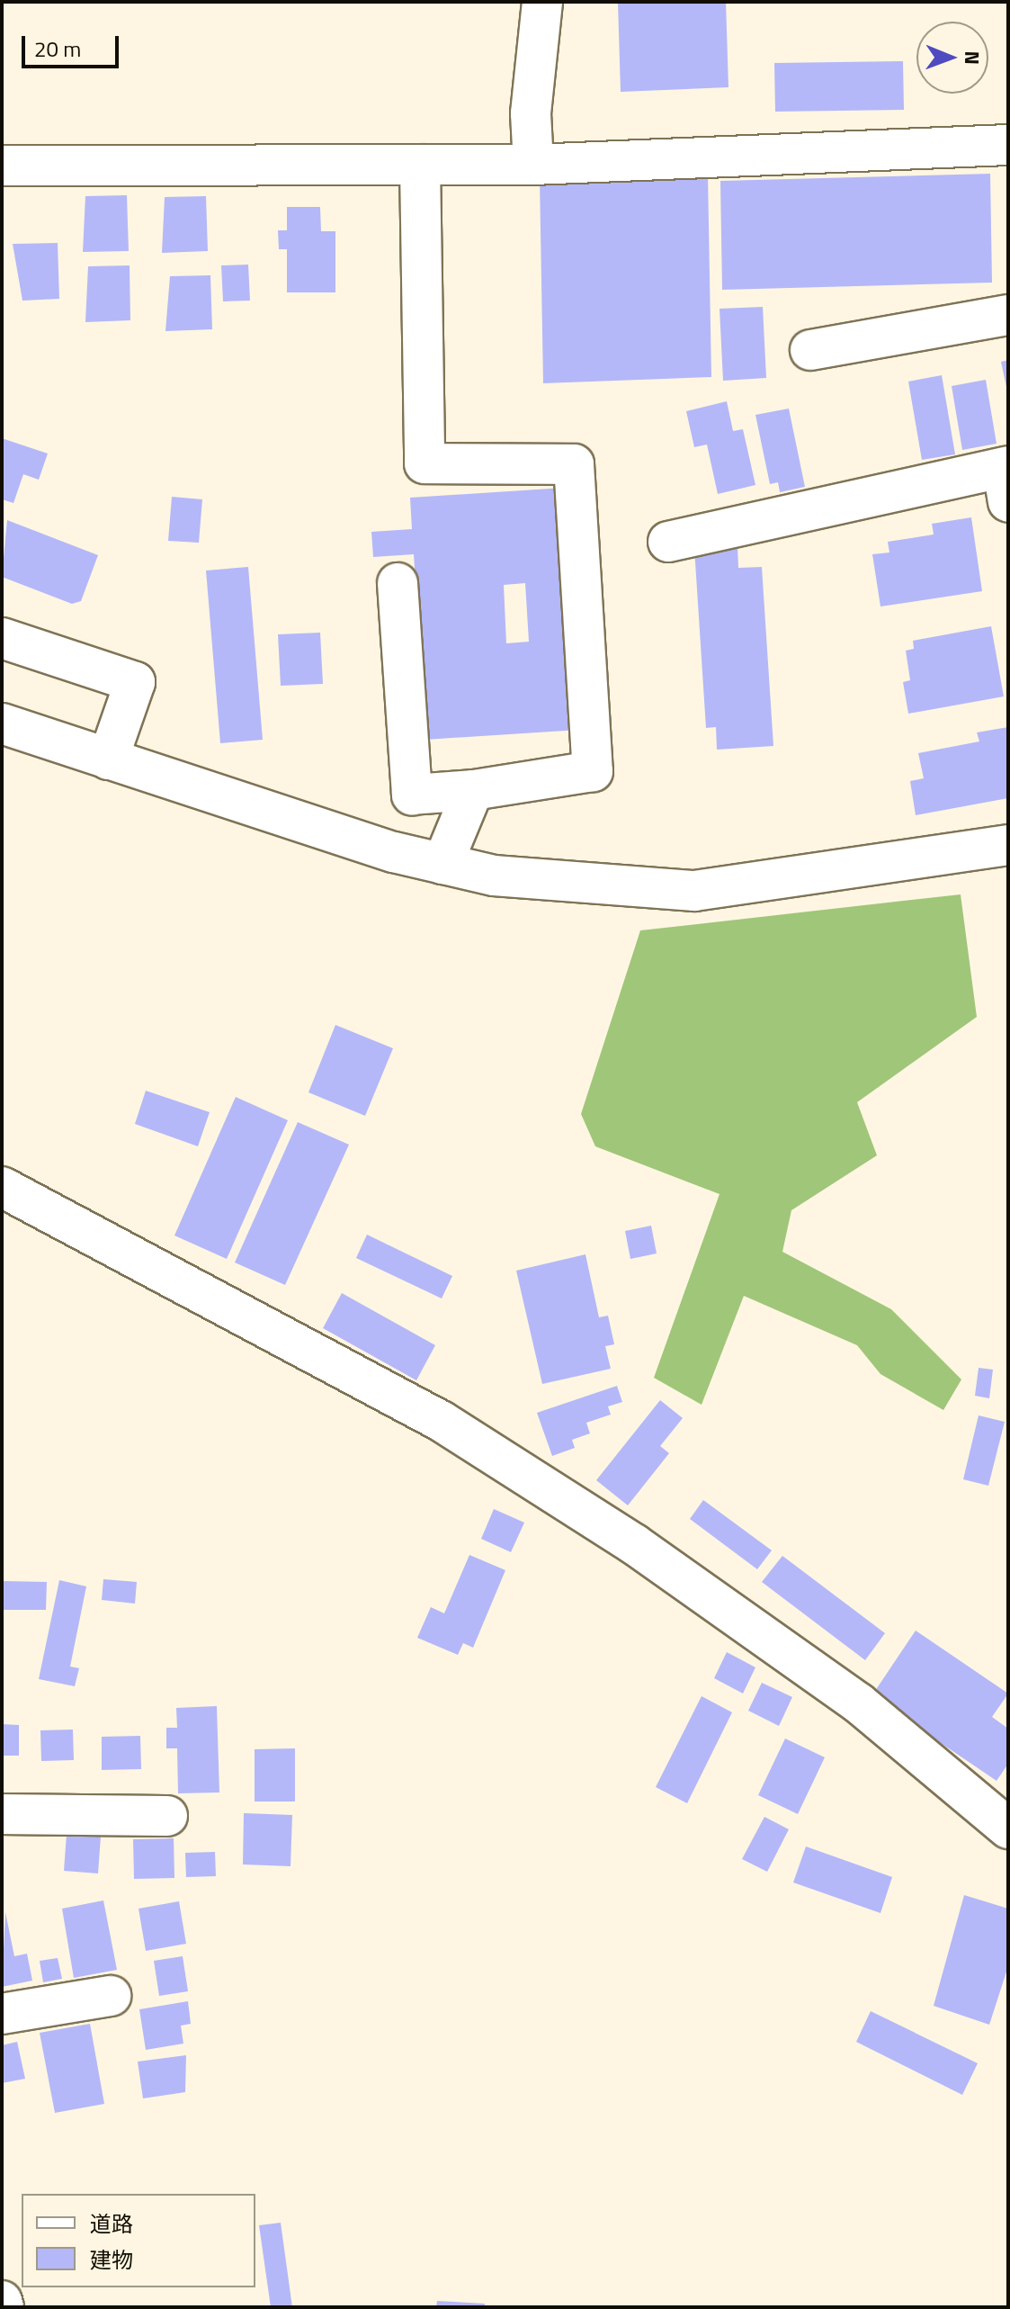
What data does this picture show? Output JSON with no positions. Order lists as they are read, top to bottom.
{
  "legend": ["道路", "建物"],
  "scale_bar": "20 m",
  "north": "right"
}
